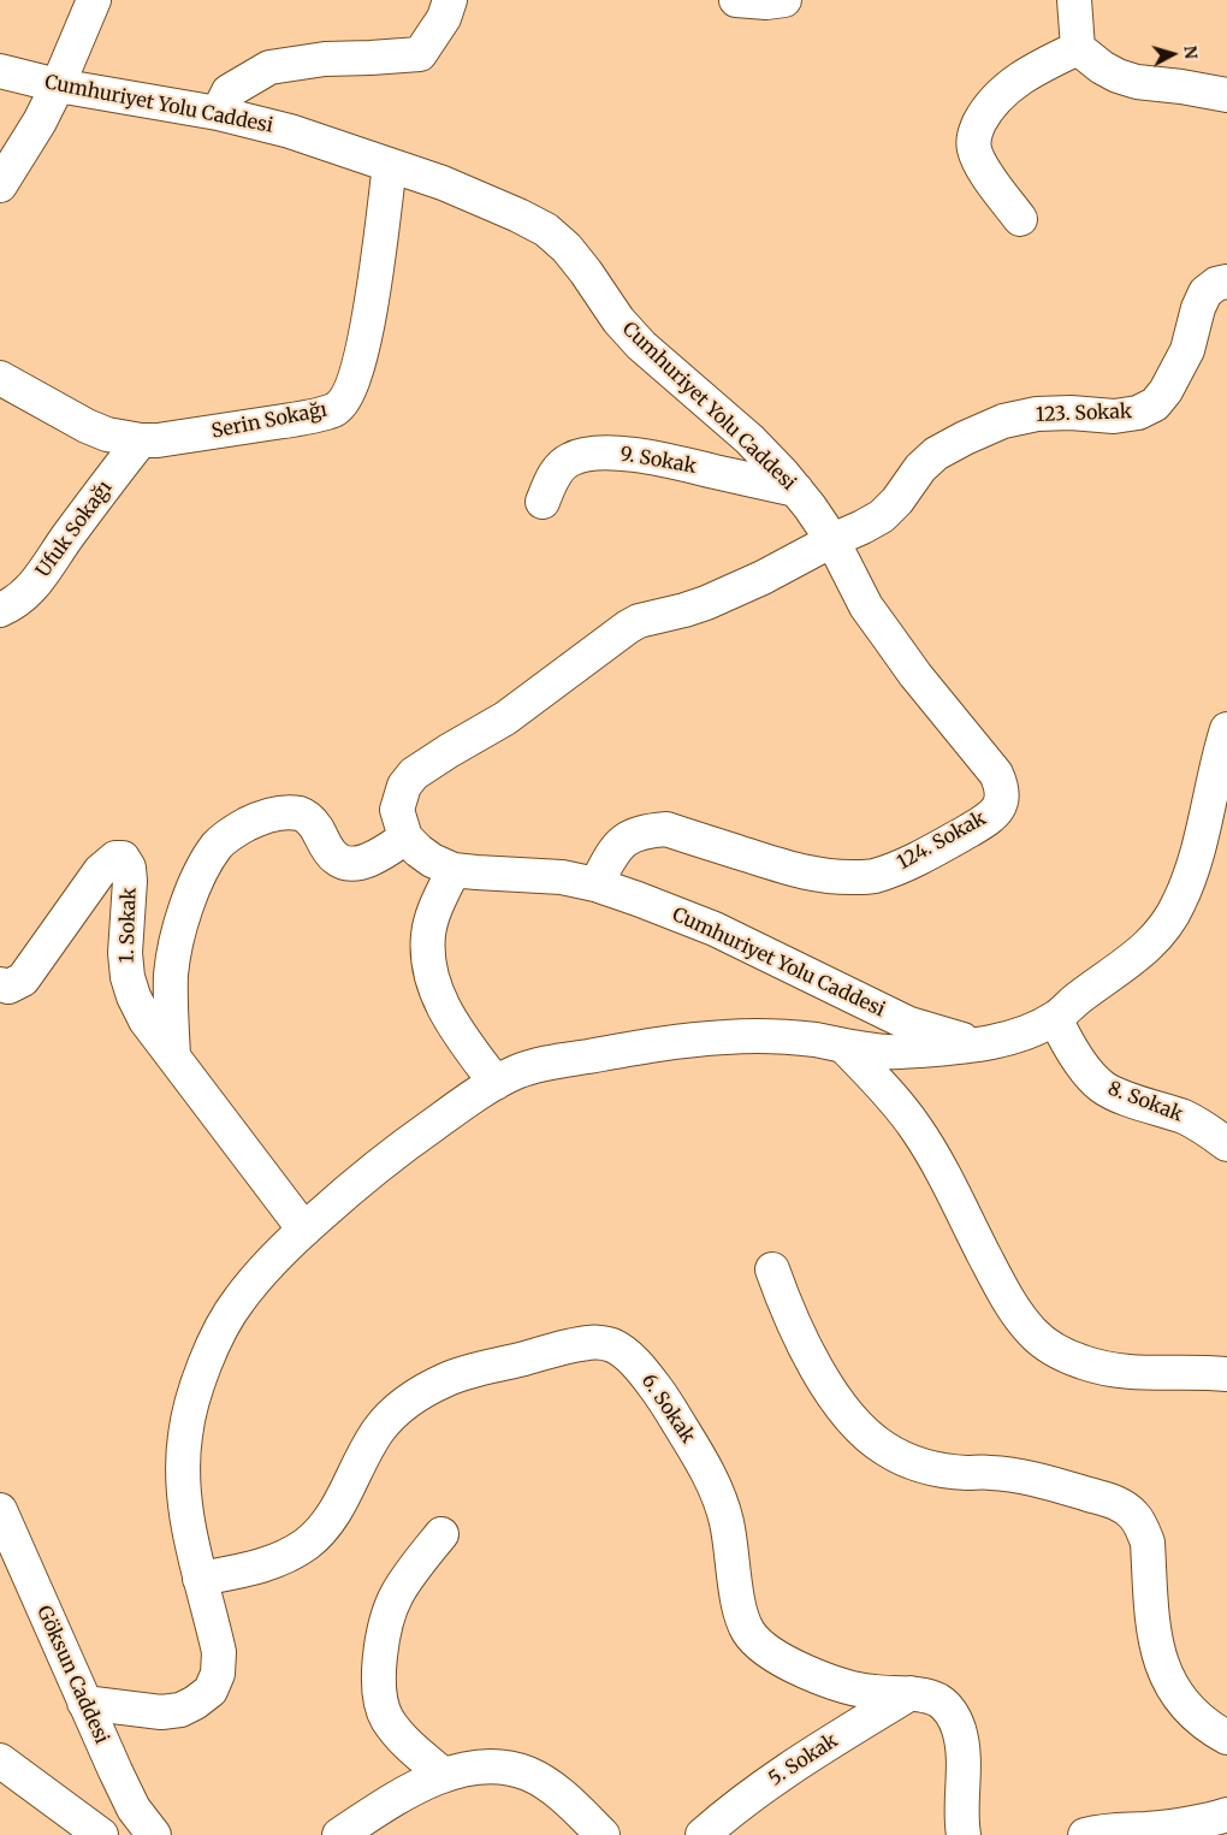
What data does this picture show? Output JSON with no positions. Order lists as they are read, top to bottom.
{
  "streets": {
    "street": [
      "Cumhuriyet Yolu Caddesi",
      "123. Sokak",
      "Serin Sokağı",
      "9. Sokak",
      "Ufuk Sokağı",
      "124. Sokak",
      "1. Sokak",
      "8. Sokak",
      "6. Sokak",
      "Göksun Caddesi",
      "5. Sokak"
    ]
  },
  "crossings": [
    ["Cumhuriyet Yolu Caddesi", "123. Sokak"],
    ["Cumhuriyet Yolu Caddesi", "Serin Sokağı"],
    ["Cumhuriyet Yolu Caddesi", "9. Sokak"],
    ["Cumhuriyet Yolu Caddesi", "124. Sokak"],
    ["123. Sokak", "124. Sokak"],
    ["Serin Sokağı", "Ufuk Sokağı"],
    ["6. Sokak", "5. Sokak"]
  ],
  "north": "right"
}
